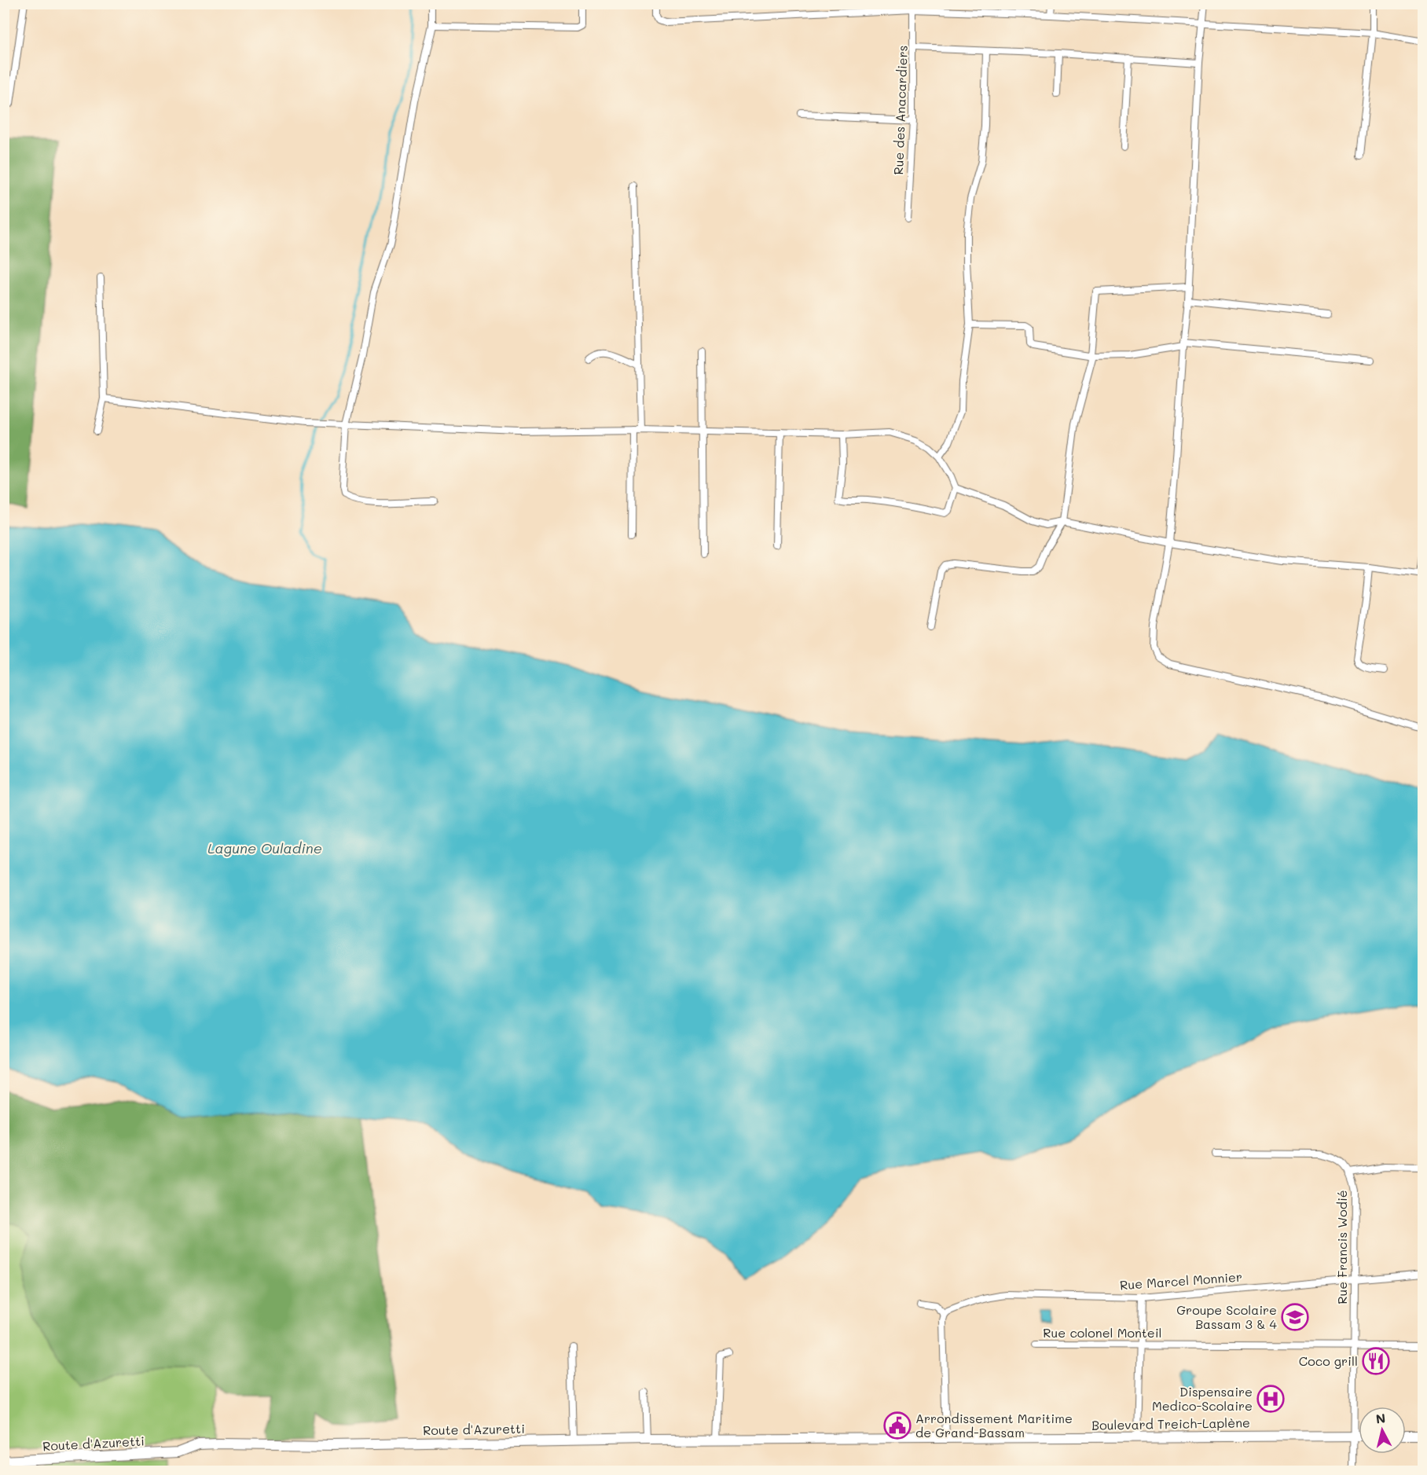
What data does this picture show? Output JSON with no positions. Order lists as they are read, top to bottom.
{
  "streets": {
    "street": [
      "Rue des Anacardiers",
      "Rue Francis Wodié",
      "Rue Marcel Monnier",
      "Rue colonel Monteil",
      "Boulevard Treich-Laplène",
      "Route d'Azuretti"
    ]
  },
  "crossings": [
    ["Rue Francis Wodié", "Rue Marcel Monnier"],
    ["Rue Francis Wodié", "Rue colonel Monteil"],
    ["Rue Francis Wodié", "Boulevard Treich-Laplène"],
    ["Boulevard Treich-Laplène", "Route d'Azuretti"]
  ],
  "water": ["Lagune Ouladine"],
  "places": {
    "school or university": ["Groupe Scolaire Bassam 3 & 4"],
    "restaurant": ["Coco grill"],
    "hospital": ["Dispensaire Medico-Scolaire"],
    "public building": ["Arrondissement Maritime de Grand-Bassam"]
  },
  "north": "top"
}
